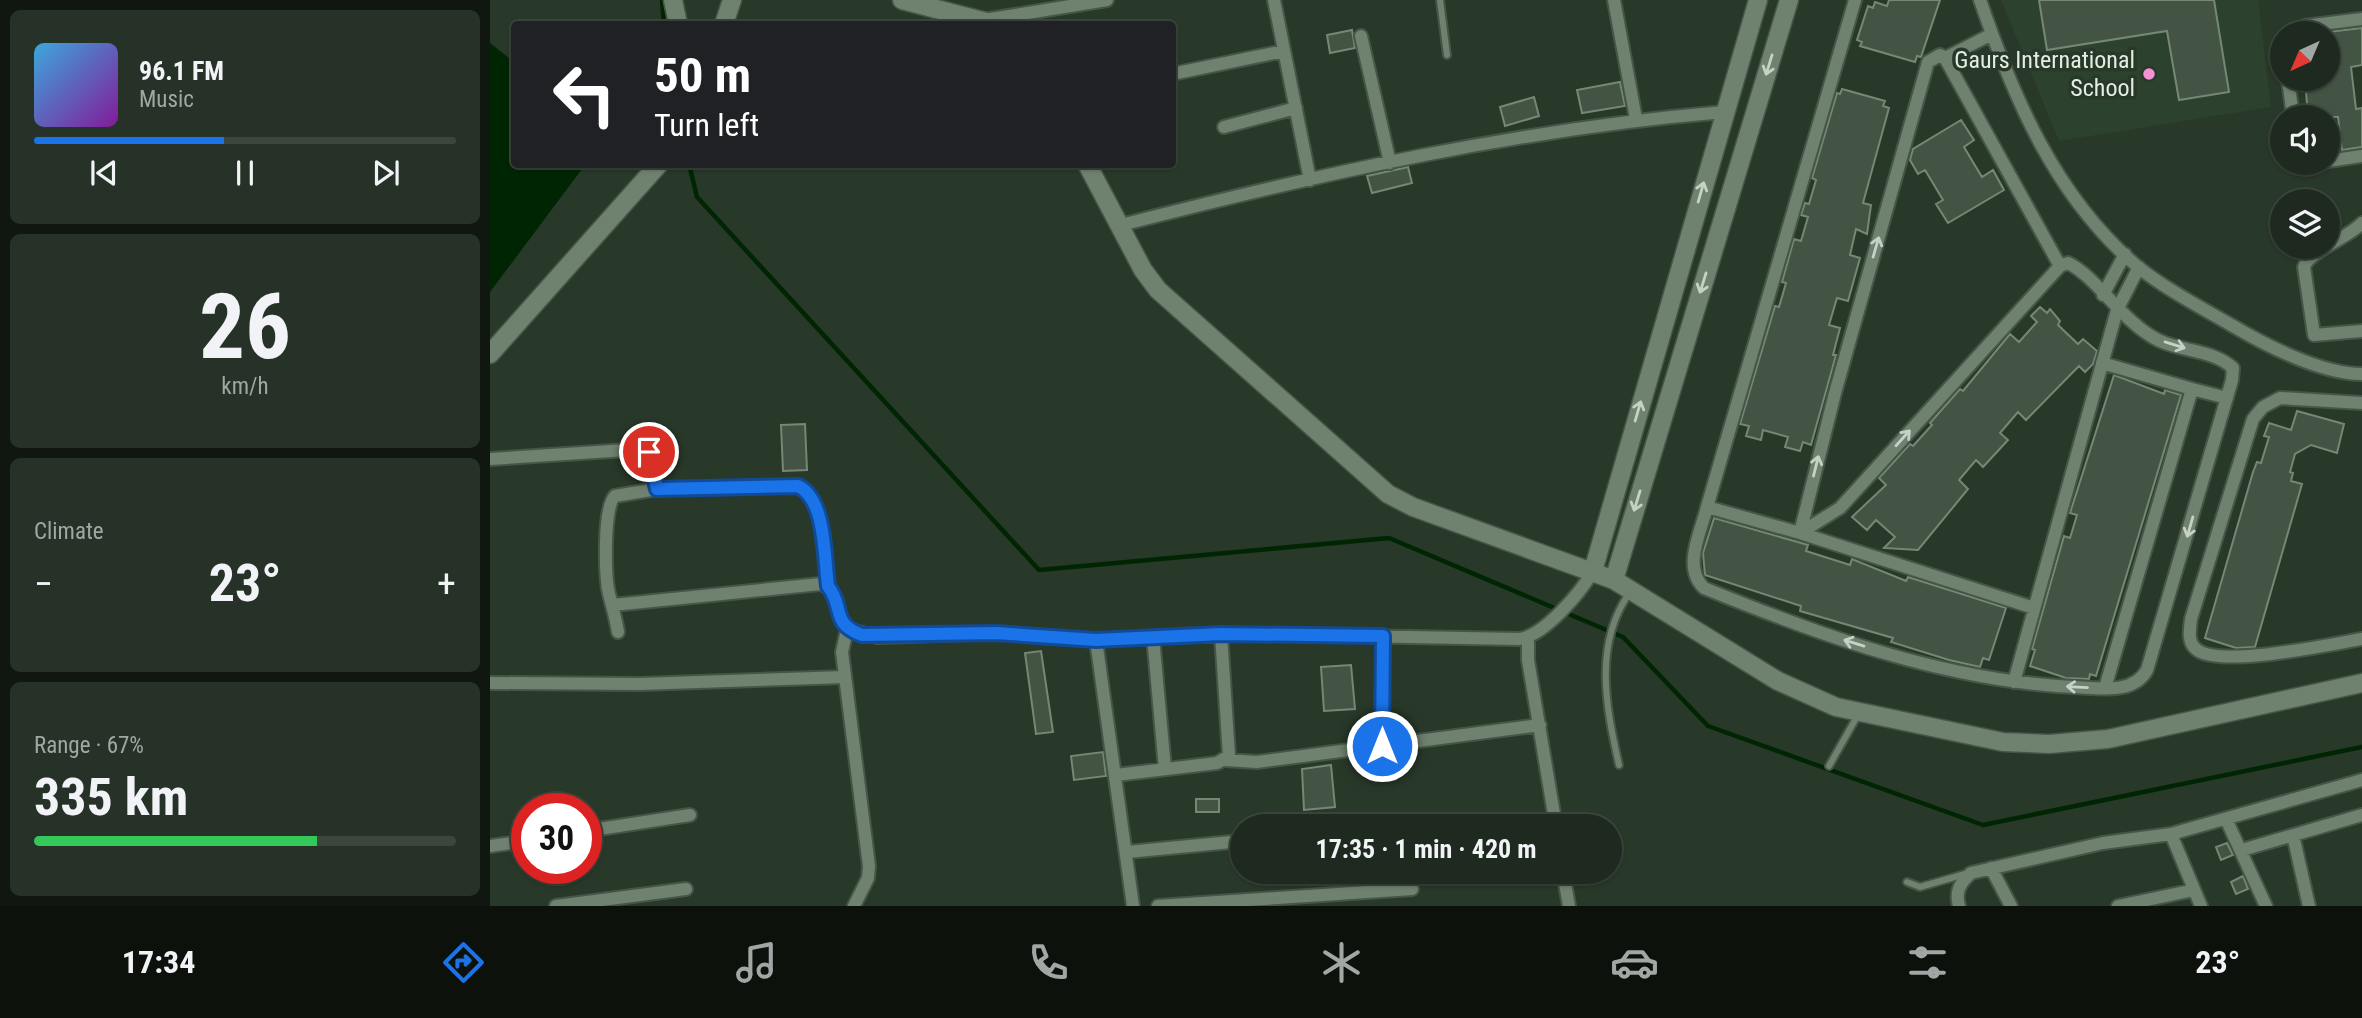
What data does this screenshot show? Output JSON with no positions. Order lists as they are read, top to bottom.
{
  "places": ["Gaurs International School"],
  "north": "bottom left",
  "page": {
    "turn": ["50 m", "Turn left"],
    "song": ["96.1 FM", "Music"],
    "tile": [
      ["26", "km/h"],
      "Climate",
      ["Range · 67%", "335 km"]
    ],
    "heat": ["−", "23°", "+"],
    "limit": "30",
    "trip": "17:35 · 1 min · 420 m",
    "tabs": ["17:34", "23°"]
  }
}
